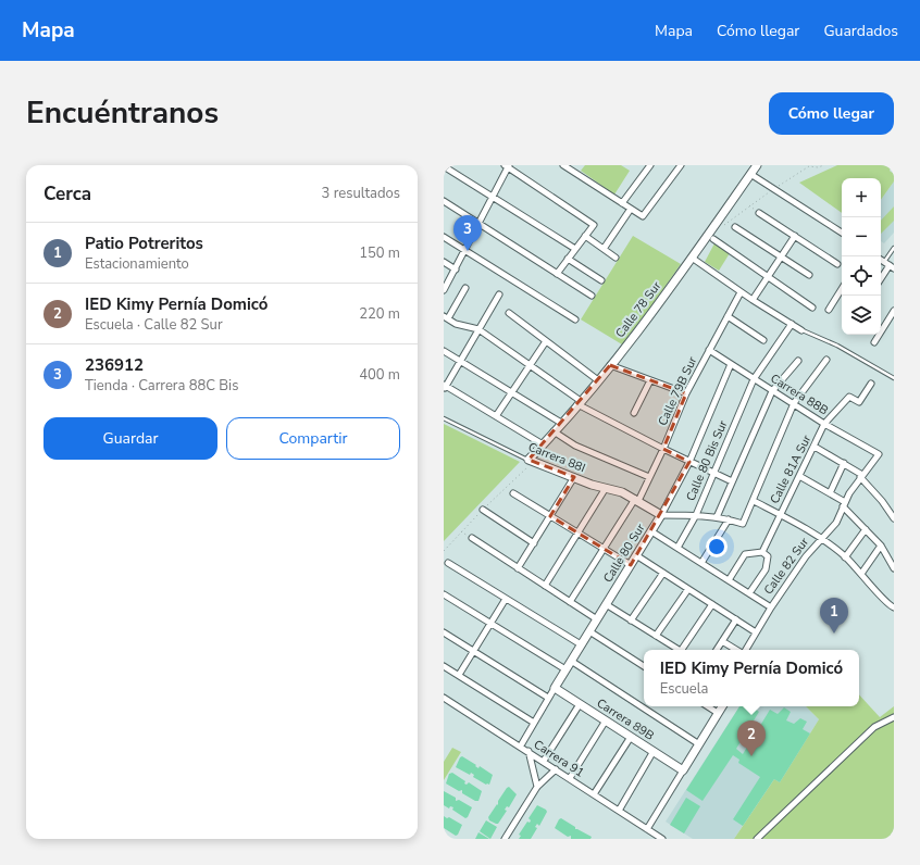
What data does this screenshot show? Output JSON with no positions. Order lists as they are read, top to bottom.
{
  "streets": {
    "street": [
      "Calle 78 Sur",
      "Calle 79B Sur",
      "Carrera 88B",
      "Carrera 88I",
      "Calle 80 Bis Sur",
      "Calle 81A Sur",
      "Calle 80 Sur",
      "Calle 82 Sur",
      "Carrera 89B",
      "Carrera 91"
    ]
  },
  "crossings": [
    ["Calle 78 Sur", "Carrera 88I"],
    ["Calle 79B Sur", "Carrera 88B"],
    ["Calle 79B Sur", "Carrera 88I"],
    ["Carrera 88B", "Calle 80 Bis Sur"],
    ["Carrera 88B", "Calle 81A Sur"],
    ["Carrera 88B", "Calle 80 Sur"],
    ["Carrera 88B", "Calle 82 Sur"],
    ["Carrera 88I", "Calle 80 Sur"],
    ["Calle 80 Sur", "Carrera 89B"],
    ["Calle 80 Sur", "Carrera 91"]
  ],
  "page": {
    "header": "Mapa",
    "nav": ["Mapa", "Cómo llegar", "Guardados"],
    "title": "Encuéntranos",
    "buttons": [
      "Cómo llegar",
      ["Guardar", "Compartir"]
    ],
    "heading": ["Cerca", "3 resultados"],
    "map_buttons": ["+", "−"],
    "pins": ["3", "1", "2"],
    "list": [
      {
        "mark": "1",
        "name": "Patio Potreritos",
        "note": "Estacionamiento",
        "value": "150 m"
      },
      {
        "mark": "2",
        "name": "IED Kimy Pernía Domicó",
        "note": "Escuela · Calle 82 Sur",
        "value": "220 m"
      },
      {
        "mark": "3",
        "name": "236912",
        "note": "Tienda · Carrera 88C Bis",
        "value": "400 m"
      }
    ],
    "popup": ["IED Kimy Pernía Domicó", "Escuela"]
  }
}
